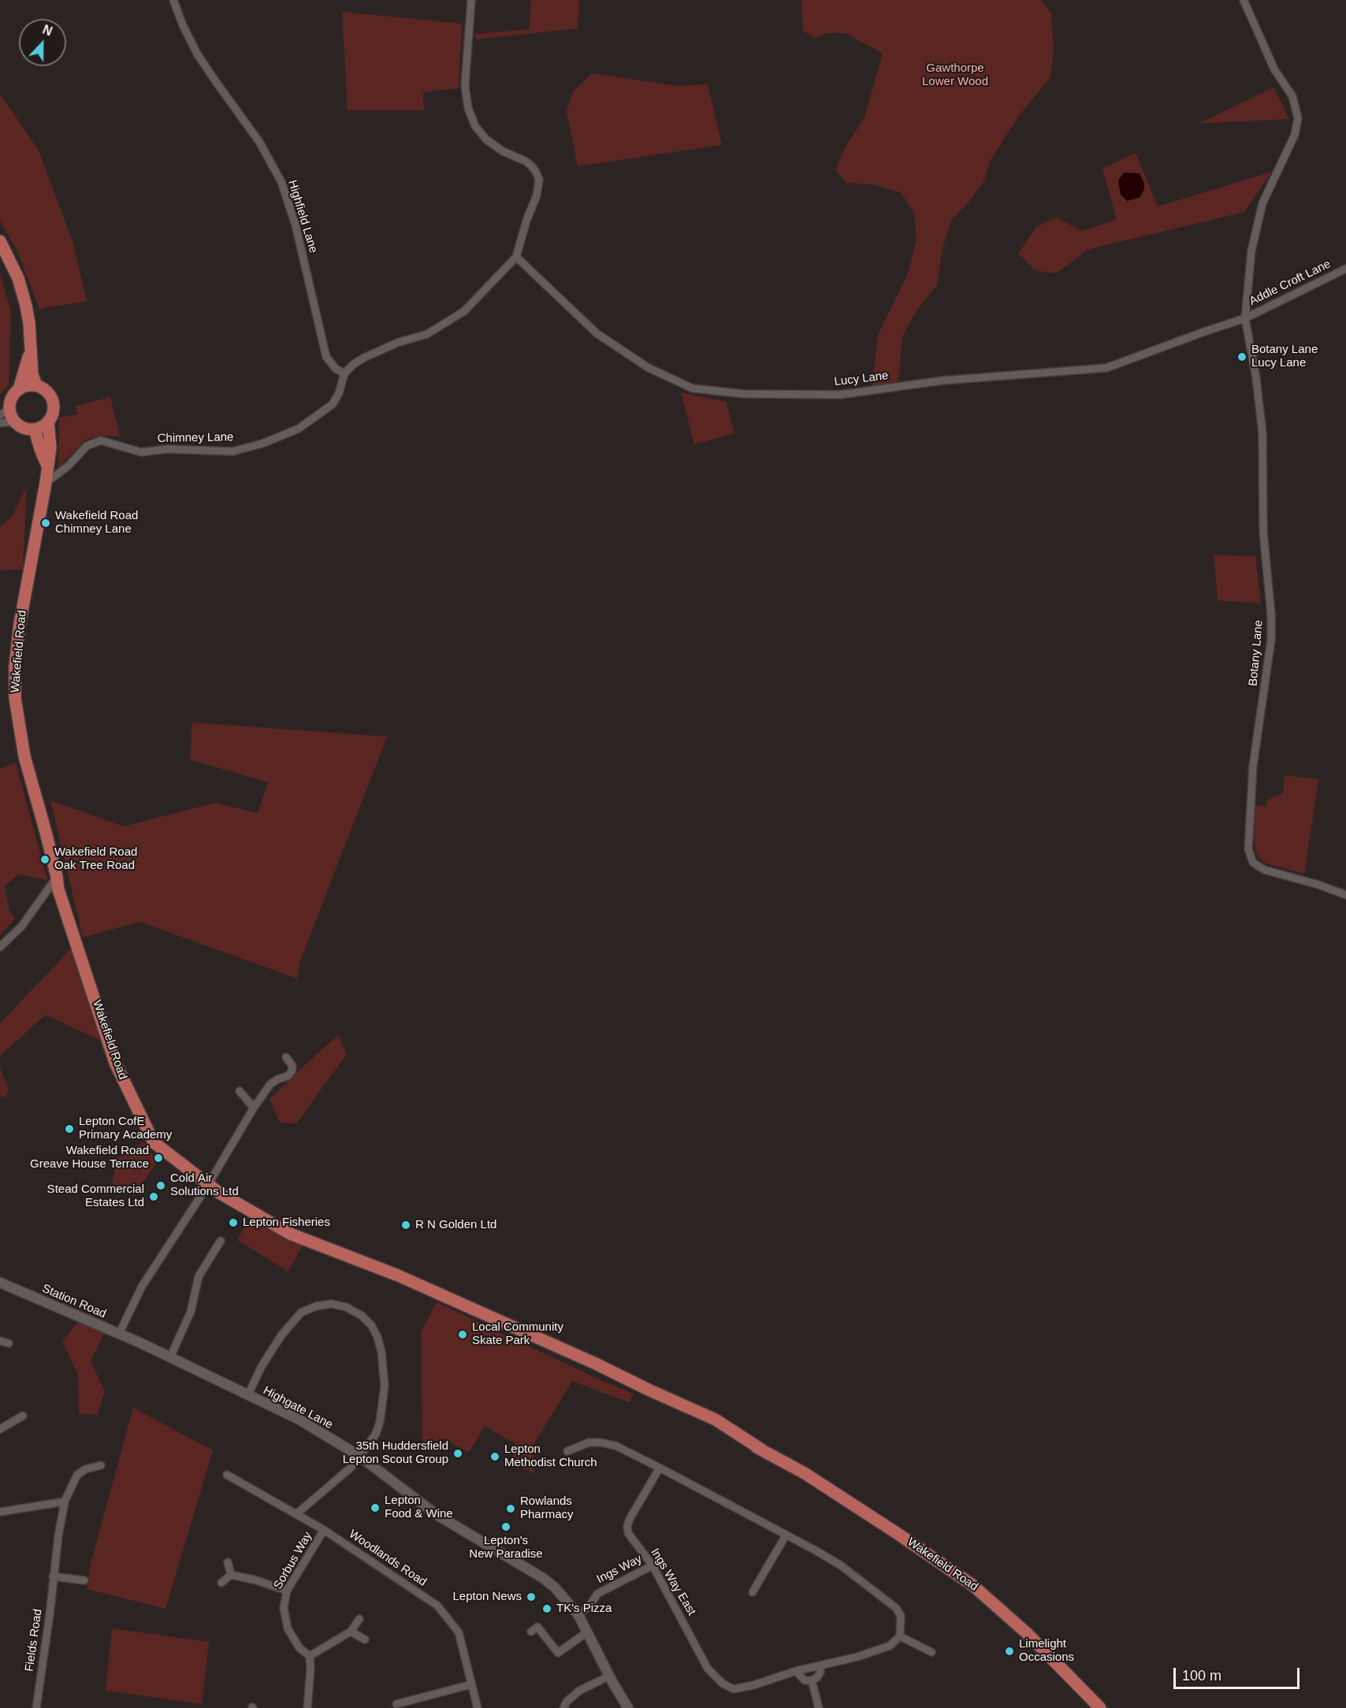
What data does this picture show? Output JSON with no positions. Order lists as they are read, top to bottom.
{
  "streets": {
    "highway": ["Wakefield Road"],
    "street": [
      "Highfield Lane",
      "Addle Croft Lane",
      "Lucy Lane",
      "Chimney Lane",
      "Botany Lane",
      "Station Road",
      "Highgate Lane",
      "Woodlands Road",
      "Sorbus Way",
      "Ings Way",
      "Ings Way East",
      "Fields Road"
    ]
  },
  "crossings": [
    ["Highfield Lane", "Chimney Lane"],
    ["Addle Croft Lane", "Lucy Lane"],
    ["Addle Croft Lane", "Botany Lane"],
    ["Lucy Lane", "Botany Lane"],
    ["Chimney Lane", "Wakefield Road"],
    ["Station Road", "Highgate Lane"],
    ["Highgate Lane", "Ings Way"],
    ["Woodlands Road", "Sorbus Way"],
    ["Ings Way", "Ings Way East"]
  ],
  "parks": ["Gawthorpe Lower Wood"],
  "places": [
    "Botany Lane Lucy Lane",
    "Wakefield Road Chimney Lane",
    "Wakefield Road Oak Tree Road",
    "Lepton CofE Primary Academy",
    "Wakefield Road Greave House Terrace",
    "Cold Air Solutions Ltd",
    "Stead Commercial Estates Ltd",
    "Lepton Fisheries",
    "R N Golden Ltd",
    "Local Community Skate Park",
    "35th Huddersfield Lepton Scout Group",
    "Lepton Methodist Church",
    "Lepton Food & Wine",
    "Rowlands Pharmacy",
    "Lepton's New Paradise",
    "Lepton News",
    "TK's Pizza",
    "Limelight Occasions"
  ],
  "scale_bar": "100 m",
  "north": "top"
}
